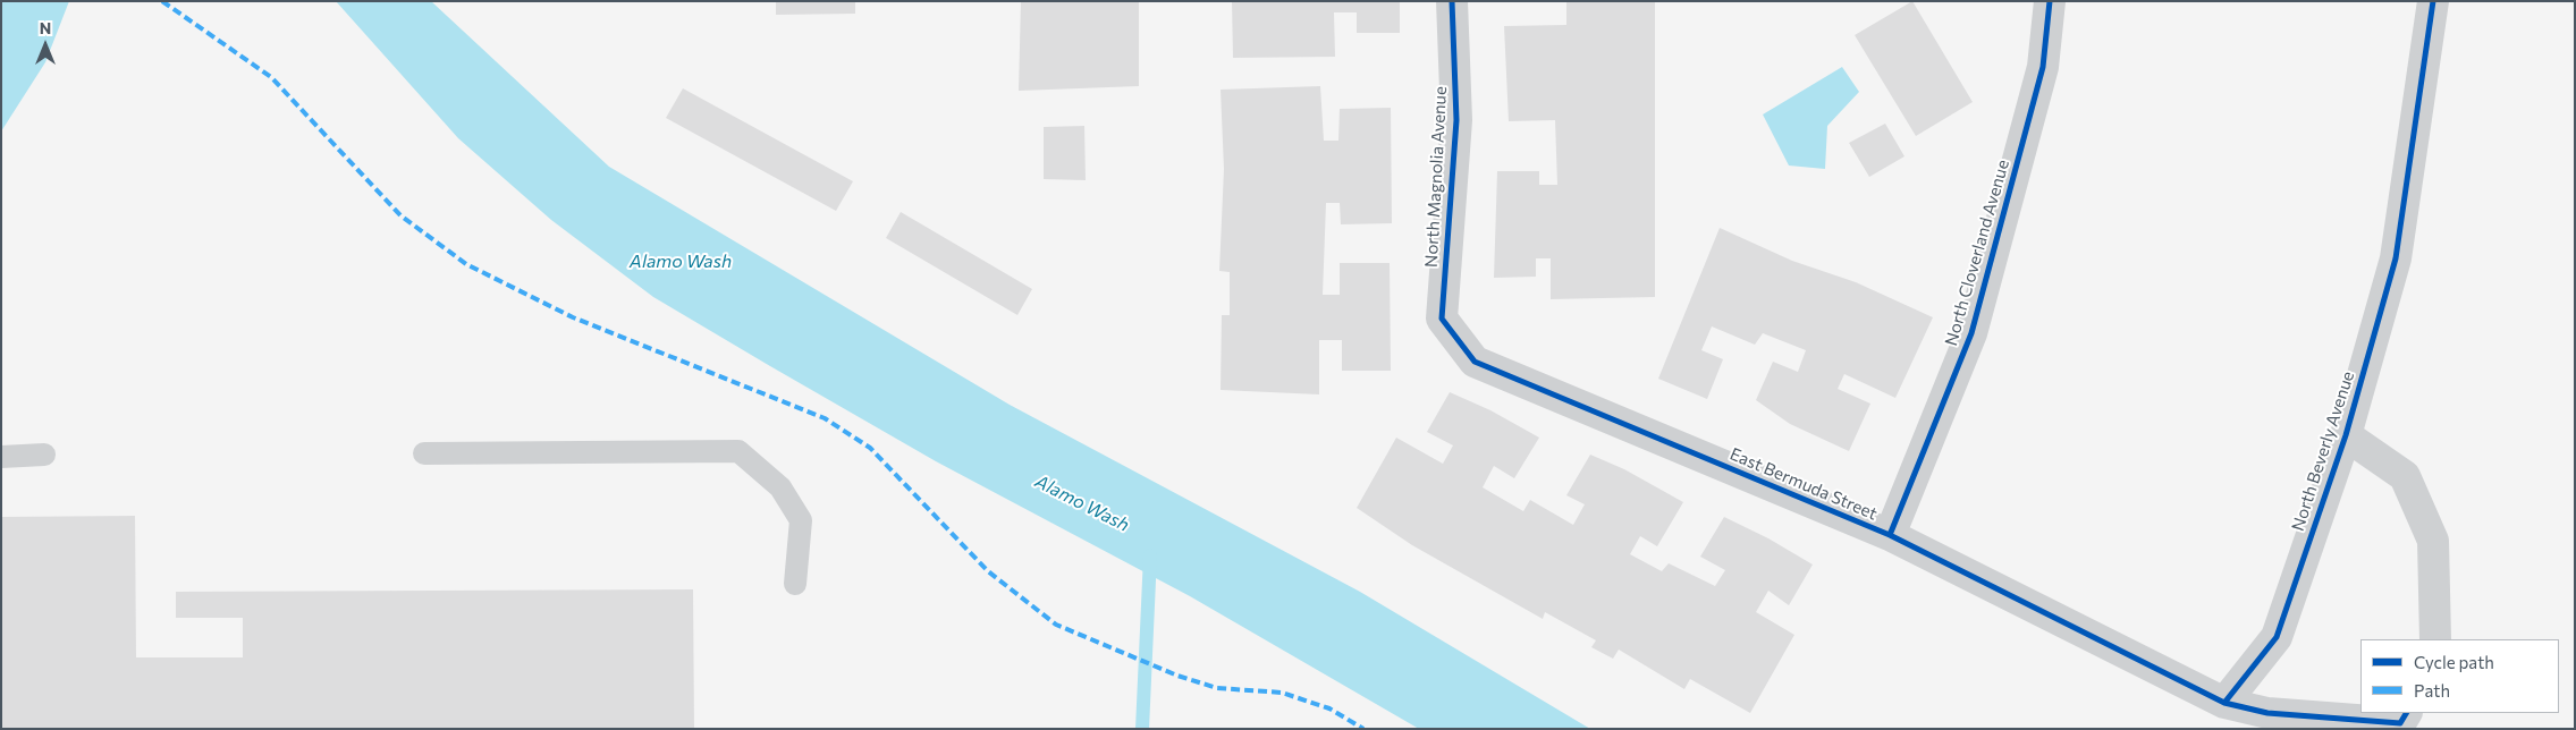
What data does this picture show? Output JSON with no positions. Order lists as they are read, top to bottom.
{
  "streets": {
    "street": [
      "North Magnolia Avenue",
      "North Cloverland Avenue",
      "North Beverly Avenue",
      "East Bermuda Street"
    ]
  },
  "crossings": [
    ["North Magnolia Avenue", "East Bermuda Street"],
    ["North Cloverland Avenue", "East Bermuda Street"],
    ["North Beverly Avenue", "East Bermuda Street"]
  ],
  "water": ["Alamo Wash"],
  "legend": ["Cycle path", "Path"],
  "north": "top"
}
